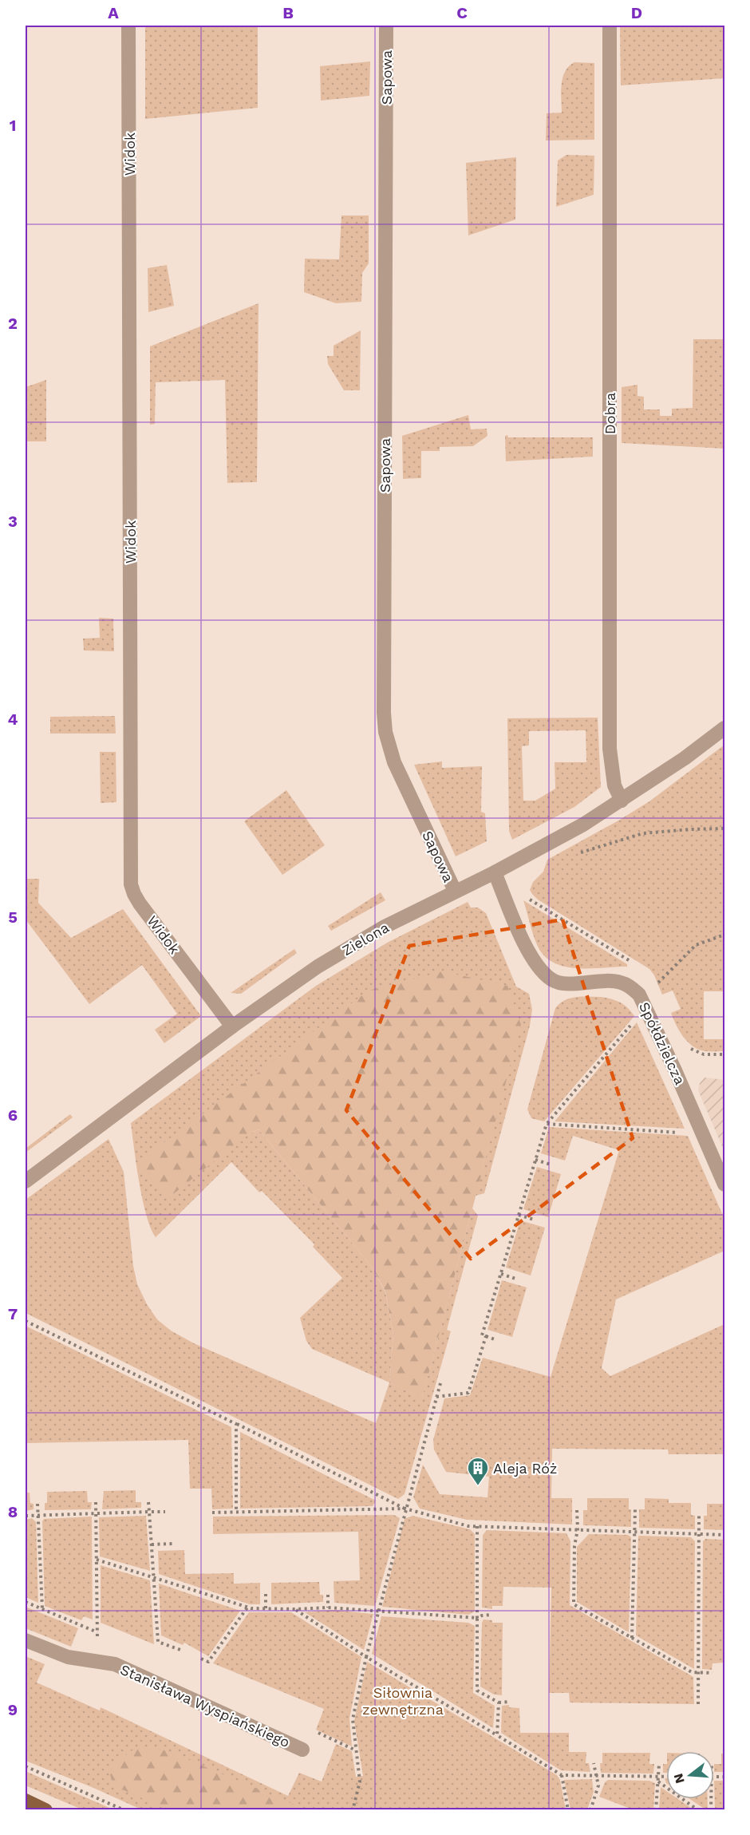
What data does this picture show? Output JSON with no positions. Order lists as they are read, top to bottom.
{
  "streets": {
    "street": [
      "Sapowa",
      "Widok",
      "Dobra",
      "Zielona",
      "Spółdzielcza",
      "Stanisława Wyspiańskiego"
    ]
  },
  "crossings": [
    ["Sapowa", "Zielona"],
    ["Widok", "Zielona"],
    ["Dobra", "Zielona"],
    ["Zielona", "Spółdzielcza"]
  ],
  "parks": ["Siłownia zewnętrzna"],
  "places": {
    "building": ["Aleja Róż"]
  },
  "north": "left",
  "grid": {
    "columns": [
      "A",
      "B",
      "C",
      "D"
    ],
    "rows": [
      "1",
      "2",
      "3",
      "4",
      "5",
      "6",
      "7",
      "8",
      "9"
    ]
  }
}
